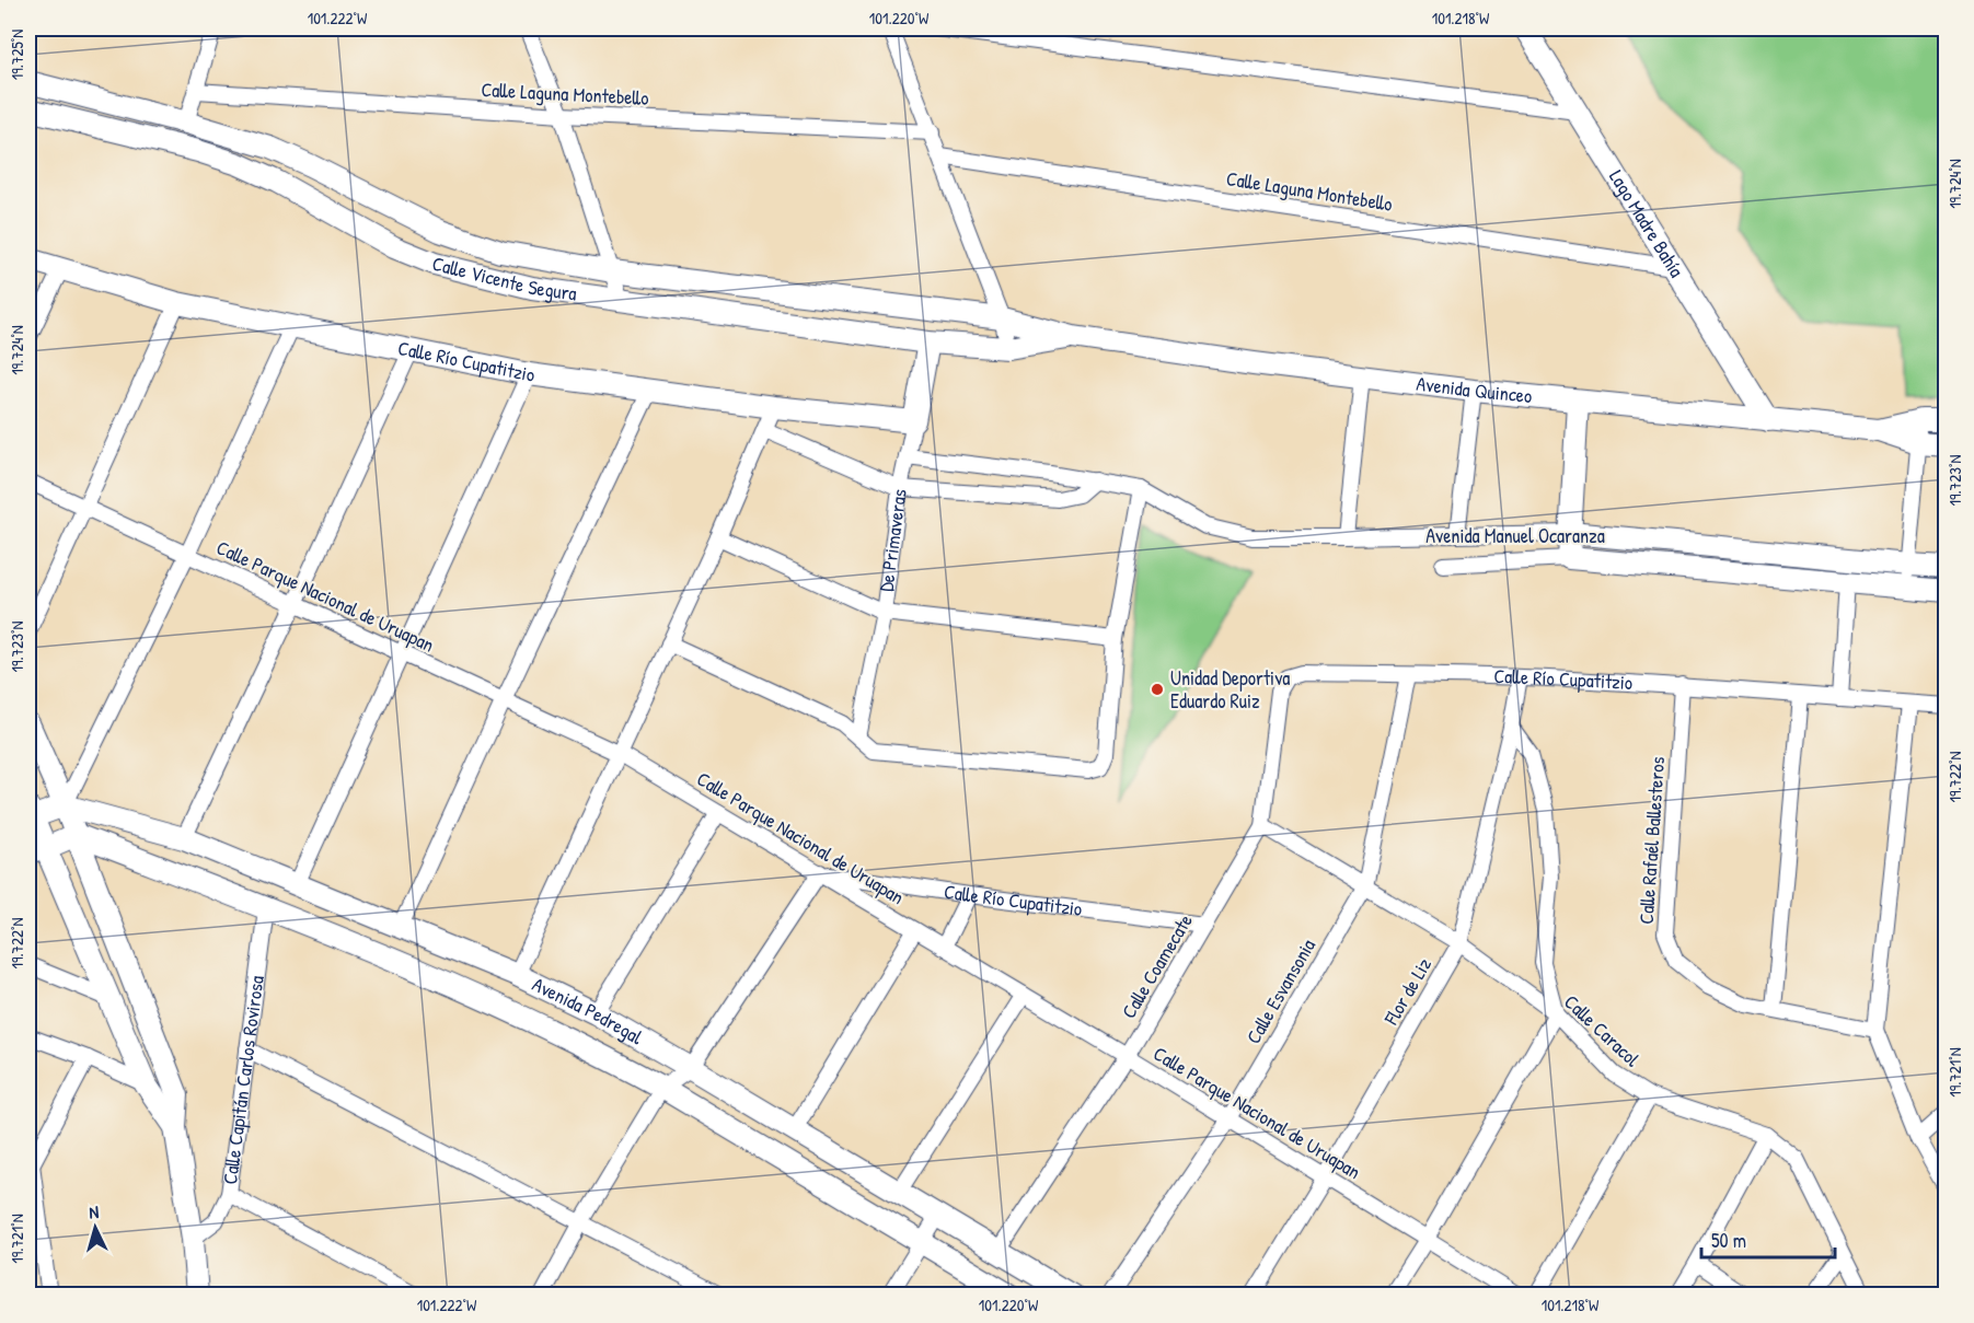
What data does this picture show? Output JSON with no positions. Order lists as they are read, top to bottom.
{
  "streets": {
    "street": [
      "Calle Laguna Montebello",
      "Lago Madre Bahía",
      "Calle Vicente Segura",
      "Calle Río Cupatitzio",
      "Avenida Quinceo",
      "Avenida Manuel Ocaranza",
      "De Primaveras",
      "Calle Parque Nacional de Uruapan",
      "Calle Rafaél Ballesteros",
      "Calle Coamecate",
      "Calle Esvansonia",
      "Flor de Liz",
      "Avenida Pedregal",
      "Calle Caracol",
      "Calle Capitán Carlos Rovirosa"
    ]
  },
  "crossings": [
    ["Calle Laguna Montebello", "Lago Madre Bahía"],
    ["Lago Madre Bahía", "Avenida Quinceo"],
    ["Calle Vicente Segura", "Avenida Quinceo"],
    ["Calle Vicente Segura", "De Primaveras"],
    ["Calle Río Cupatitzio", "De Primaveras"],
    ["Calle Río Cupatitzio", "Calle Parque Nacional de Uruapan"],
    ["Calle Río Cupatitzio", "Calle Rafaél Ballesteros"],
    ["Calle Río Cupatitzio", "Calle Coamecate"],
    ["Calle Río Cupatitzio", "Calle Esvansonia"],
    ["Calle Río Cupatitzio", "Flor de Liz"],
    ["Avenida Manuel Ocaranza", "De Primaveras"],
    ["Calle Parque Nacional de Uruapan", "Calle Coamecate"],
    ["Calle Parque Nacional de Uruapan", "Calle Esvansonia"],
    ["Calle Parque Nacional de Uruapan", "Flor de Liz"],
    ["Calle Coamecate", "Avenida Pedregal"],
    ["Calle Coamecate", "Calle Caracol"],
    ["Calle Esvansonia", "Calle Caracol"],
    ["Flor de Liz", "Calle Caracol"],
    ["Avenida Pedregal", "Calle Capitán Carlos Rovirosa"]
  ],
  "places": ["Unidad Deportiva Eduardo Ruiz"],
  "scale_bar": "50 m",
  "north": "top",
  "coordinates": [
    "101.222°W",
    "101.220°W",
    "101.218°W",
    "19.725°N",
    "19.724°N",
    "19.723°N",
    "19.722°N",
    "19.721°N"
  ]
}
